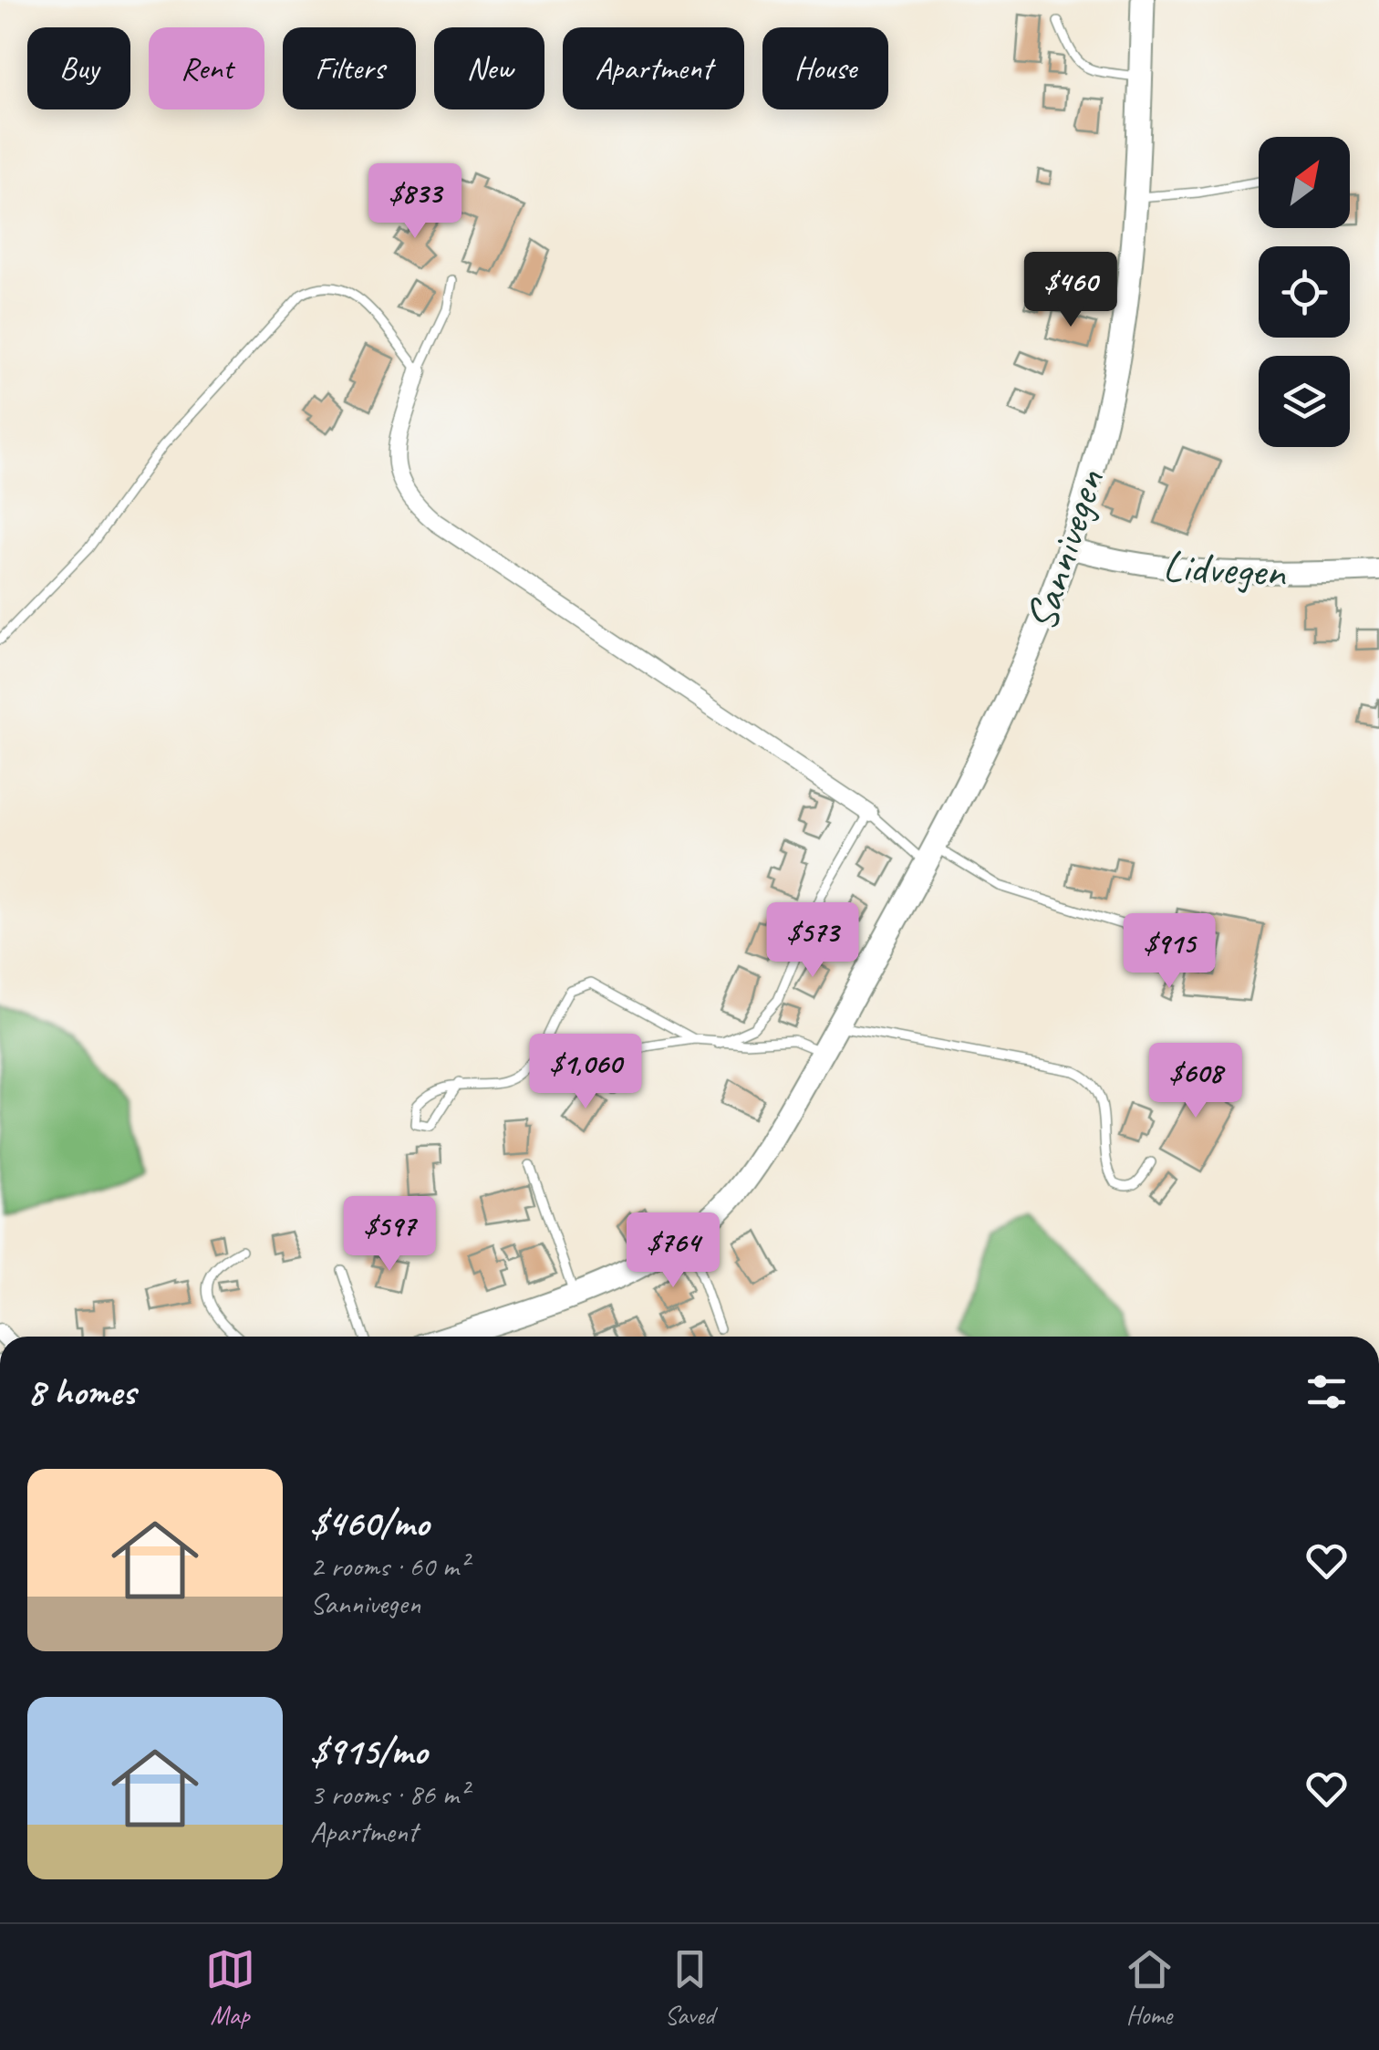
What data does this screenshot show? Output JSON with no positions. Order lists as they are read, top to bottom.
{
  "streets": {
    "main road": ["Sannivegen"],
    "street": ["Lidvegen"]
  },
  "crossings": [
    ["Sannivegen", "Lidvegen"]
  ],
  "north": "top right",
  "page": {
    "chip": [
      "Buy",
      "Rent",
      "Filters",
      "New",
      "Apartment",
      "House"
    ],
    "price": [
      "$833",
      "$460",
      "$573",
      "$915",
      "$1,060",
      "$608",
      "$597",
      "$764"
    ],
    "heading": "8 homes",
    "list": [
      {
        "name": "$460/mo",
        "note": "2 rooms · 60 m² · Sannivegen"
      },
      {
        "name": "$915/mo",
        "note": "3 rooms · 86 m² · Apartment"
      }
    ],
    "tabs": ["Map", "Saved", "Home"]
  }
}
